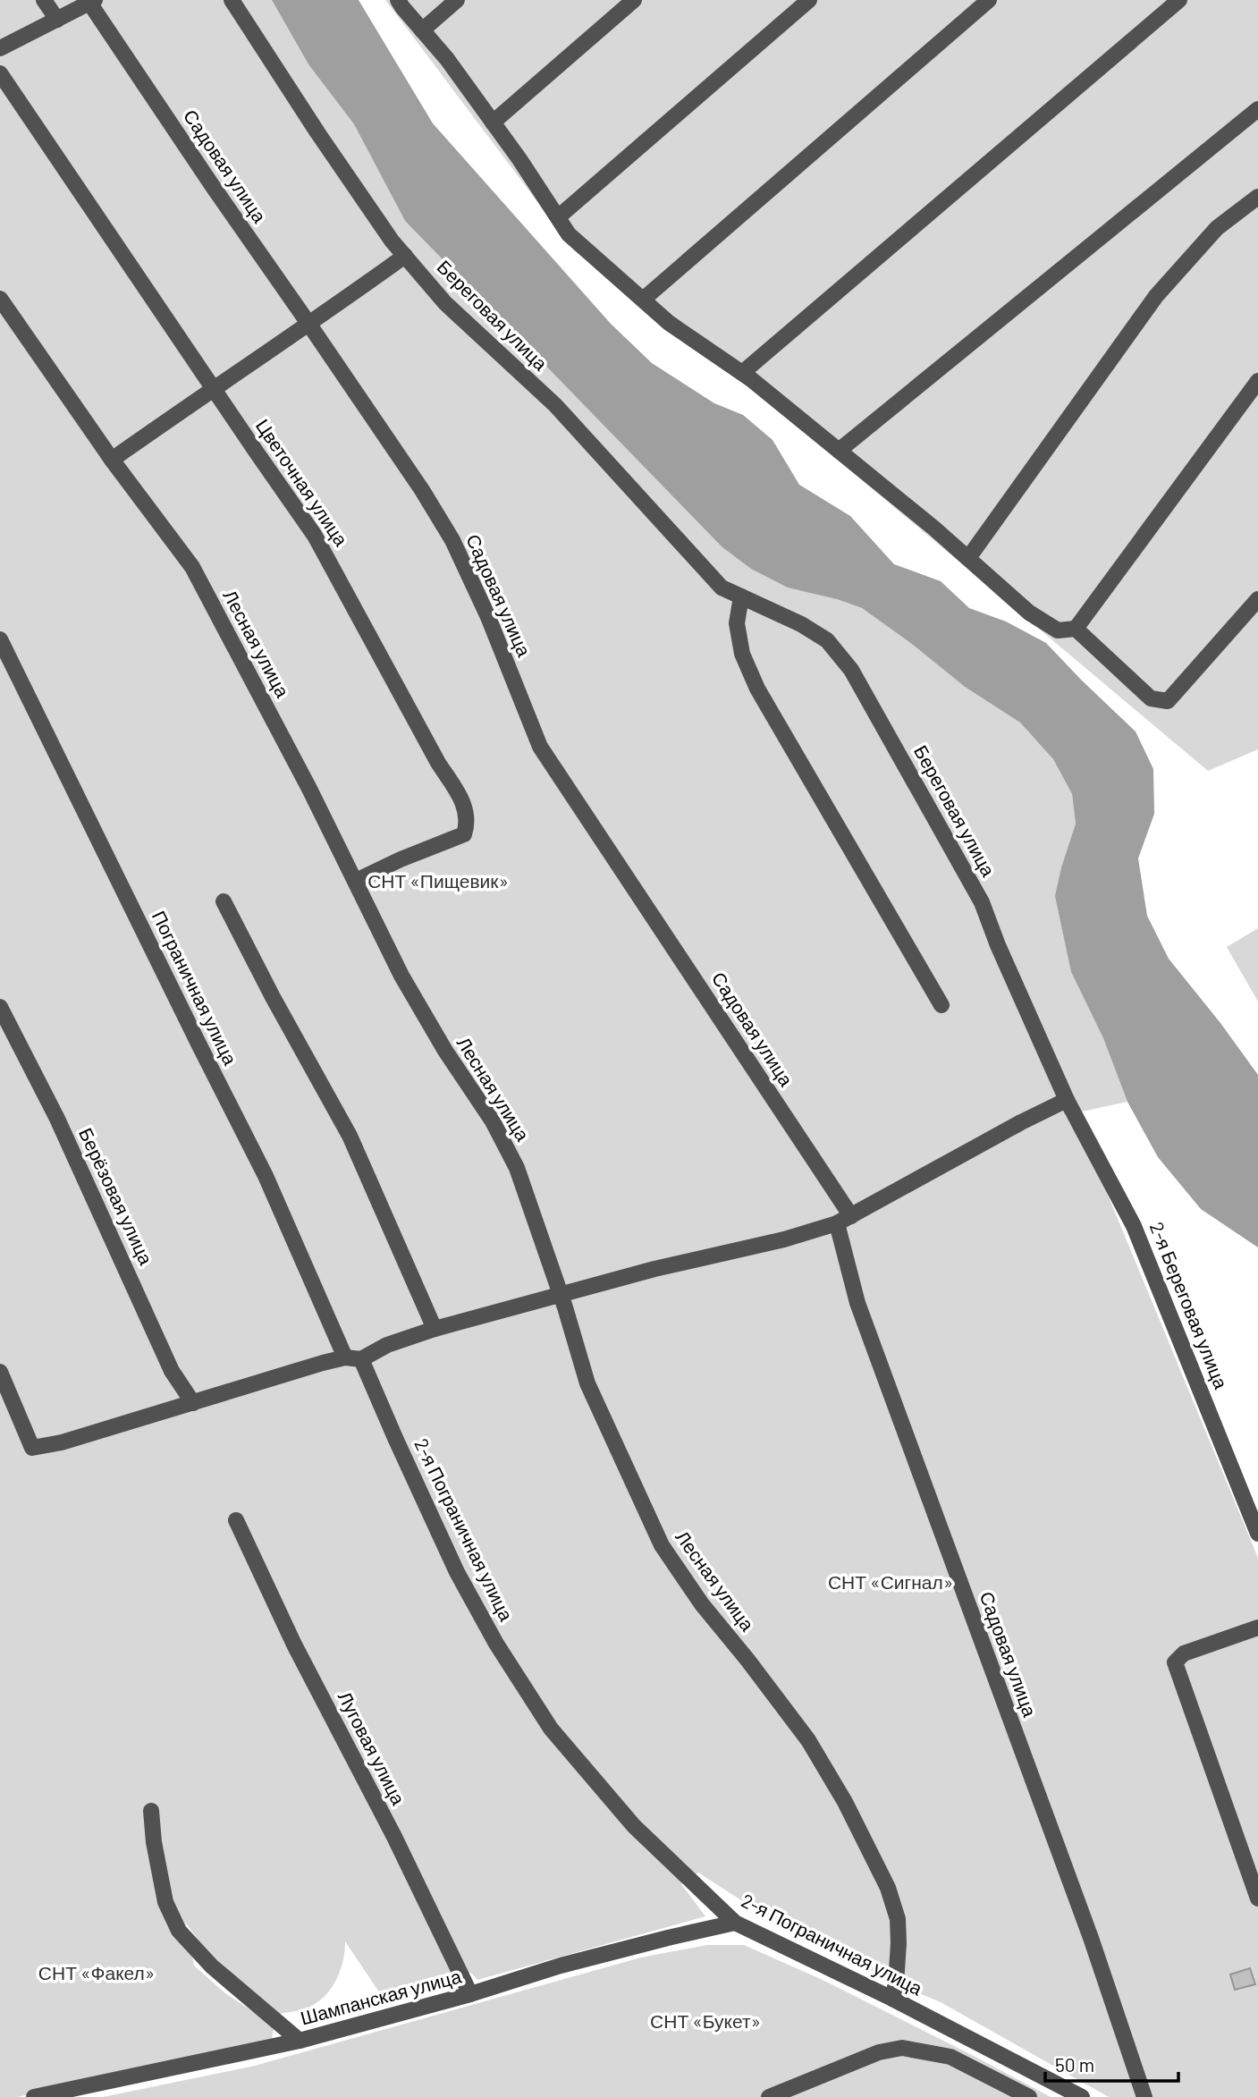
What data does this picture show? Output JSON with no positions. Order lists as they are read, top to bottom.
{
  "streets": {
    "street": [
      "Садовая улица",
      "Береговая улица",
      "Цветочная улица",
      "Лесная улица",
      "Пограничная улица",
      "Берёзовая улица",
      "2-я Береговая улица",
      "2-я Пограничная улица",
      "Луговая улица",
      "Шампанская улица"
    ]
  },
  "crossings": [
    ["Береговая улица", "2-я Береговая улица"],
    ["Цветочная улица", "Лесная улица"],
    ["Лесная улица", "2-я Пограничная улица"],
    ["2-я Пограничная улица", "Шампанская улица"],
    ["Луговая улица", "Шампанская улица"]
  ],
  "parks": [
    "СНТ «Пищевик»",
    "СНТ «Сигнал»",
    "СНТ «Факел»",
    "СНТ «Букет»"
  ],
  "scale_bar": "50 m"
}
